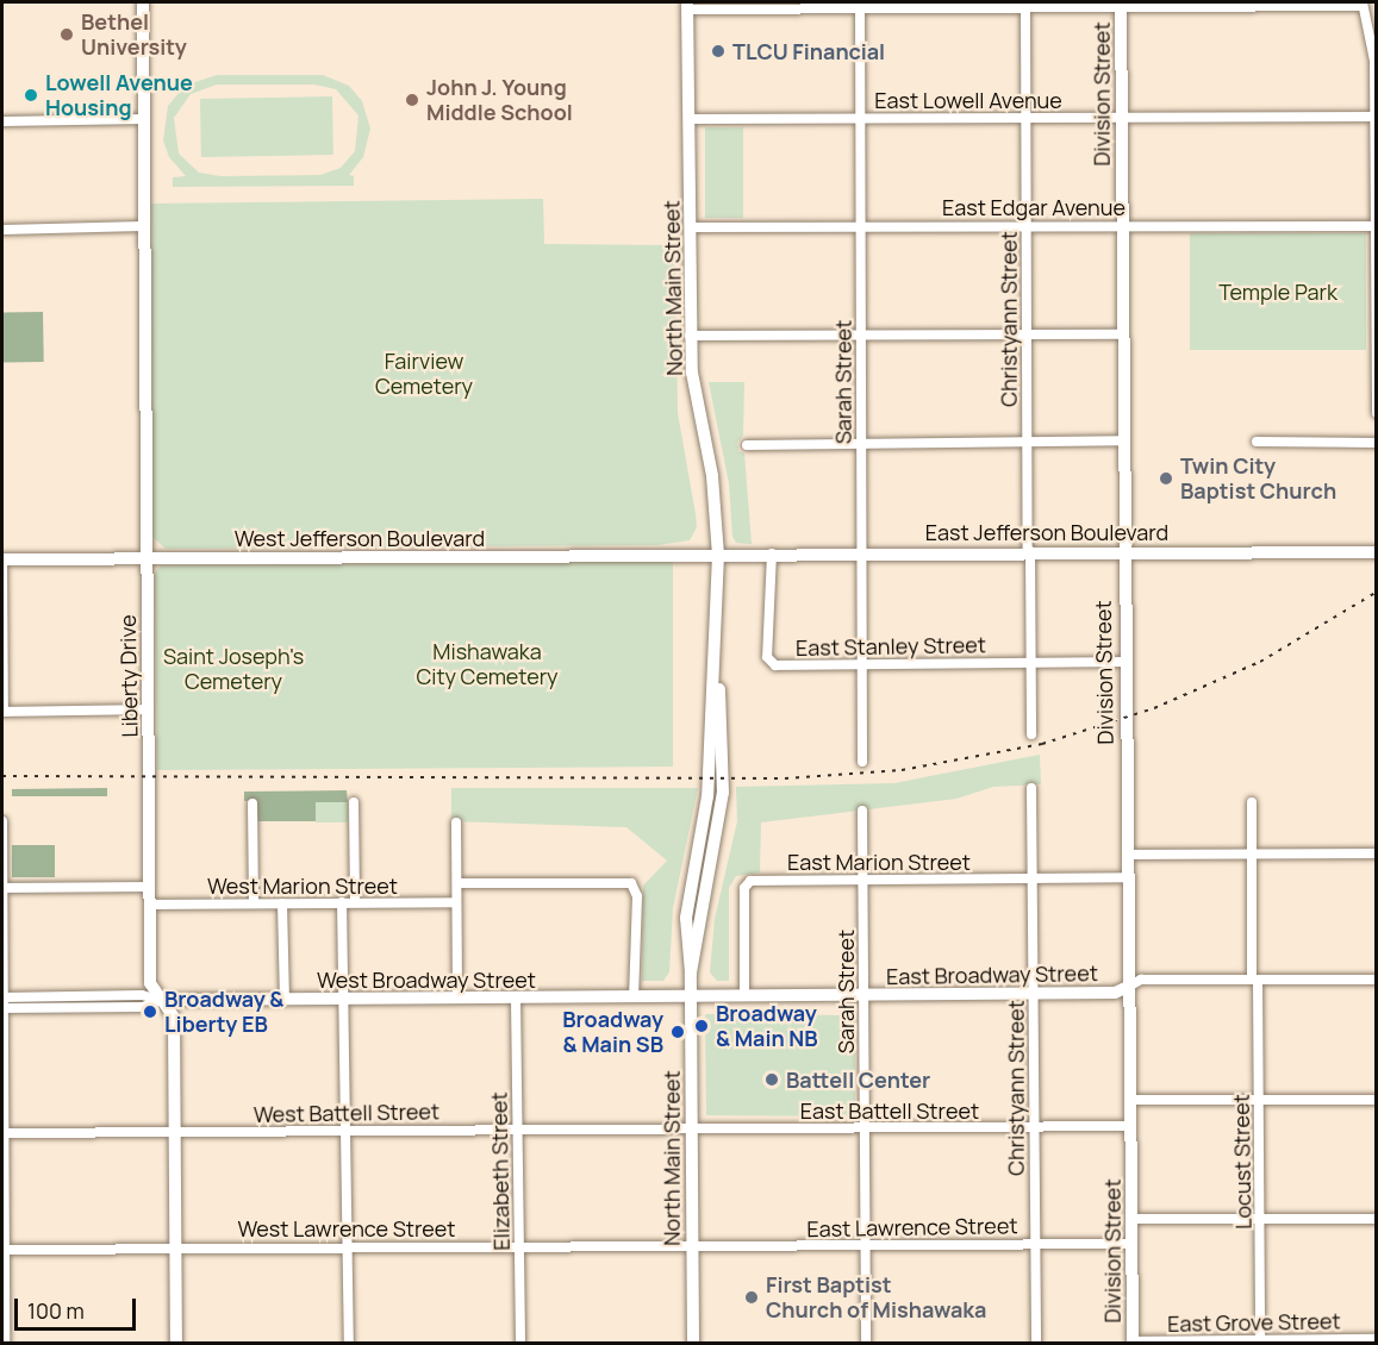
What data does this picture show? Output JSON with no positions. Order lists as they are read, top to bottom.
{
  "streets": {
    "street": [
      "Division Street",
      "East Lowell Avenue",
      "East Edgar Avenue",
      "North Main Street",
      "Christyann Street",
      "Sarah Street",
      "East Jefferson Boulevard",
      "West Jefferson Boulevard",
      "East Stanley Street",
      "Liberty Drive",
      "East Marion Street",
      "West Marion Street",
      "East Broadway Street",
      "West Broadway Street",
      "East Battell Street",
      "West Battell Street",
      "Locust Street",
      "Elizabeth Street",
      "East Lawrence Street",
      "West Lawrence Street",
      "East Grove Street"
    ]
  },
  "crossings": [
    ["Division Street", "East Lowell Avenue"],
    ["Division Street", "East Edgar Avenue"],
    ["Division Street", "East Jefferson Boulevard"],
    ["Division Street", "East Stanley Street"],
    ["Division Street", "East Marion Street"],
    ["Division Street", "East Broadway Street"],
    ["Division Street", "East Battell Street"],
    ["Division Street", "East Lawrence Street"],
    ["Division Street", "East Grove Street"],
    ["East Lowell Avenue", "North Main Street"],
    ["East Lowell Avenue", "Christyann Street"],
    ["East Lowell Avenue", "Sarah Street"],
    ["East Edgar Avenue", "North Main Street"],
    ["East Edgar Avenue", "Christyann Street"],
    ["East Edgar Avenue", "Sarah Street"],
    ["North Main Street", "East Jefferson Boulevard"],
    ["North Main Street", "West Jefferson Boulevard"],
    ["North Main Street", "East Broadway Street"],
    ["North Main Street", "West Broadway Street"],
    ["North Main Street", "East Battell Street"],
    ["North Main Street", "West Battell Street"],
    ["North Main Street", "East Lawrence Street"],
    ["North Main Street", "West Lawrence Street"],
    ["Christyann Street", "East Jefferson Boulevard"],
    ["Christyann Street", "East Stanley Street"],
    ["Christyann Street", "East Marion Street"],
    ["Christyann Street", "East Broadway Street"],
    ["Christyann Street", "East Battell Street"],
    ["Christyann Street", "East Lawrence Street"],
    ["Sarah Street", "East Jefferson Boulevard"],
    ["Sarah Street", "East Stanley Street"],
    ["Sarah Street", "East Marion Street"],
    ["Sarah Street", "East Broadway Street"],
    ["Sarah Street", "East Battell Street"],
    ["Sarah Street", "East Lawrence Street"],
    ["East Jefferson Boulevard", "West Jefferson Boulevard"],
    ["East Jefferson Boulevard", "East Stanley Street"],
    ["West Jefferson Boulevard", "Liberty Drive"],
    ["Liberty Drive", "West Marion Street"],
    ["Liberty Drive", "West Broadway Street"],
    ["Liberty Drive", "West Battell Street"],
    ["Liberty Drive", "West Lawrence Street"],
    ["East Marion Street", "East Broadway Street"],
    ["East Broadway Street", "West Broadway Street"],
    ["East Broadway Street", "Locust Street"],
    ["West Broadway Street", "Elizabeth Street"],
    ["East Battell Street", "West Battell Street"],
    ["West Battell Street", "Elizabeth Street"],
    ["Locust Street", "East Grove Street"],
    ["Elizabeth Street", "West Lawrence Street"],
    ["East Lawrence Street", "West Lawrence Street"]
  ],
  "parks": [
    "Temple Park",
    "Fairview Cemetery",
    "Mishawaka City Cemetery",
    "Saint Joseph's Cemetery"
  ],
  "places": [
    "Bethel University",
    "TLCU Financial",
    "Lowell Avenue Housing",
    "John J. Young Middle School",
    "Twin City Baptist Church",
    "Broadway & Liberty EB",
    "Broadway & Main NB",
    "Broadway & Main SB",
    "Battell Center",
    "First Baptist Church of Mishawaka"
  ],
  "scale_bar": "100 m"
}
